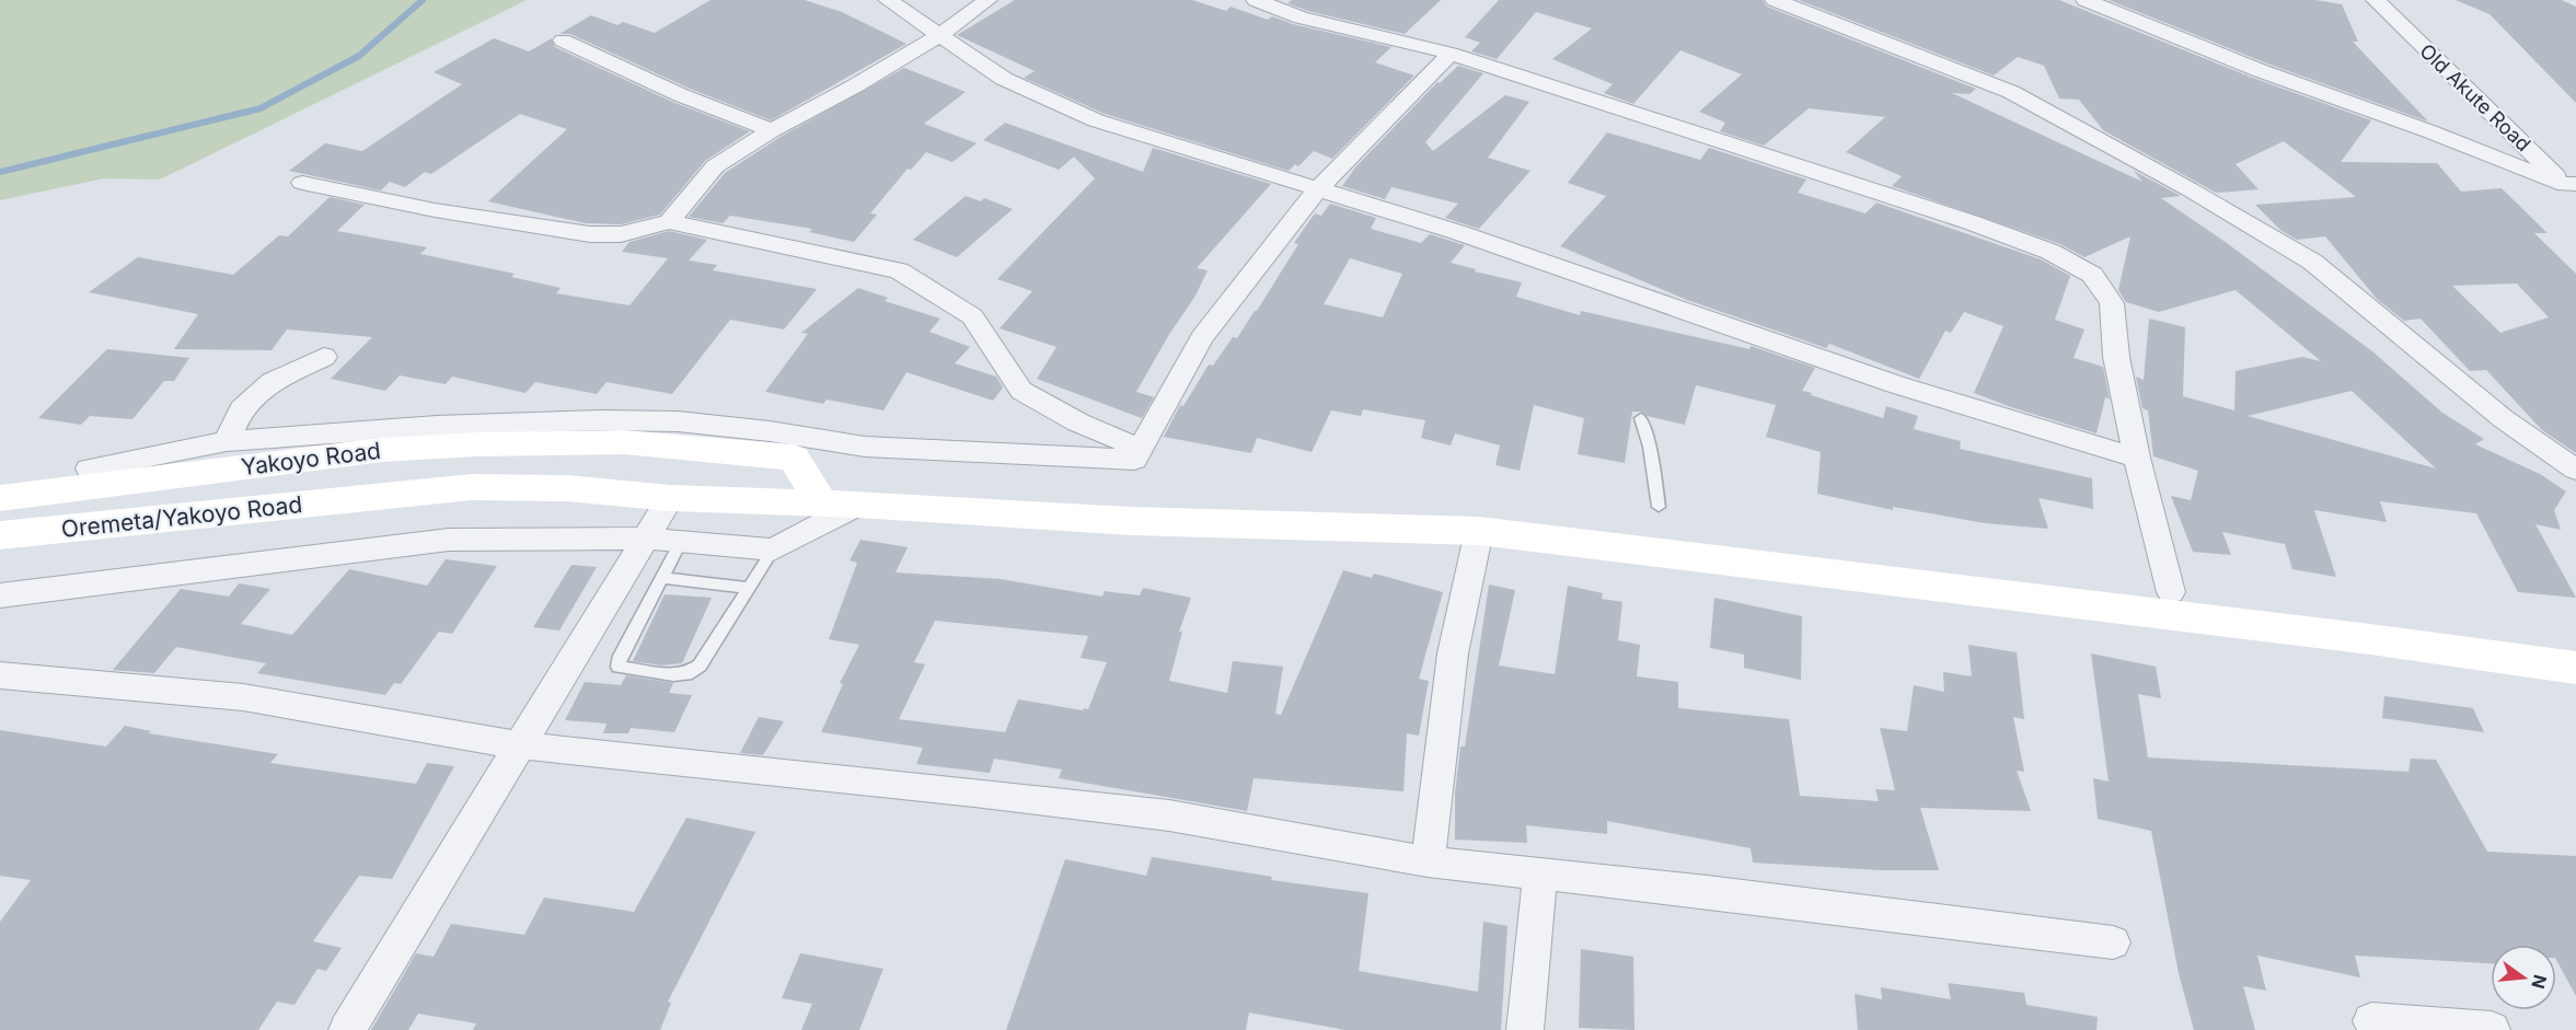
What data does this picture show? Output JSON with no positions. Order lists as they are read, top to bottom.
{
  "streets": {
    "main road": ["Yakoyo Road", "Oremeta/Yakoyo Road"],
    "street": ["Old Akute Road"]
  },
  "crossings": [
    ["Yakoyo Road", "Oremeta/Yakoyo Road"]
  ],
  "north": "right"
}
